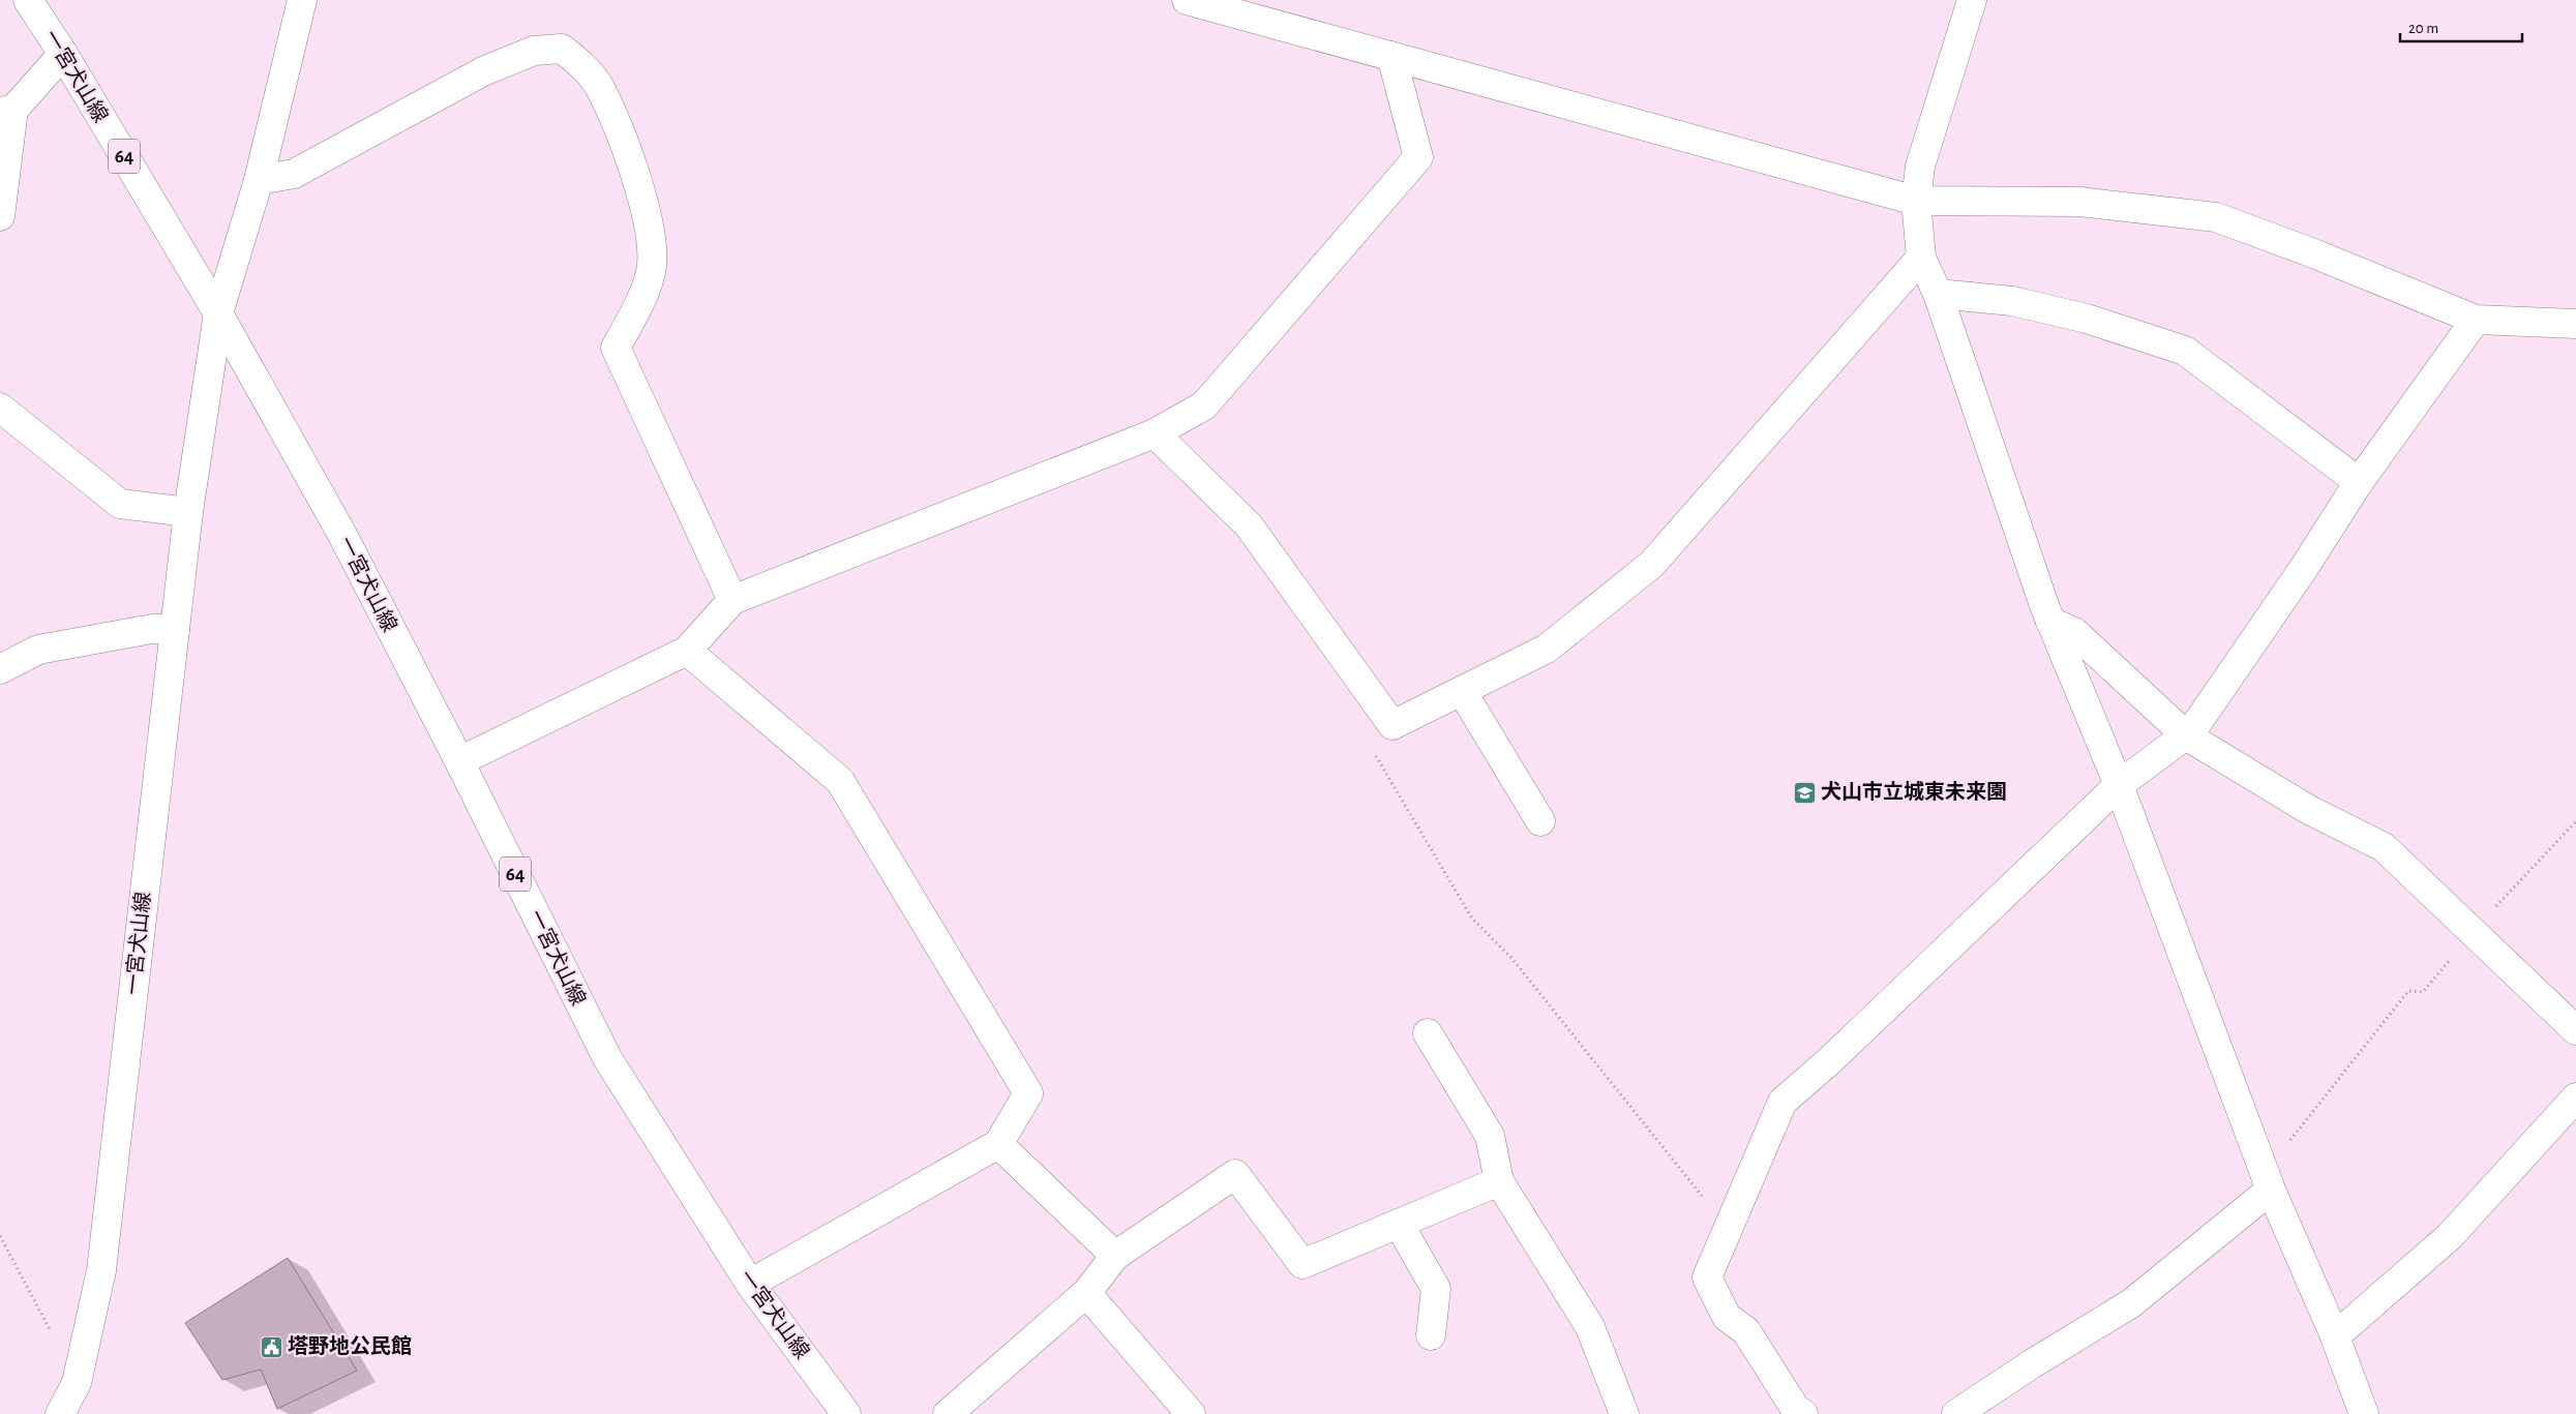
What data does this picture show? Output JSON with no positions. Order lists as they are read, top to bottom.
{
  "streets": {
    "street": ["一宮犬山線", "64"]
  },
  "places": {
    "school or university": ["犬山市立城東未来園"],
    "public building": ["塔野地公民館"]
  },
  "scale_bar": "20 m"
}
